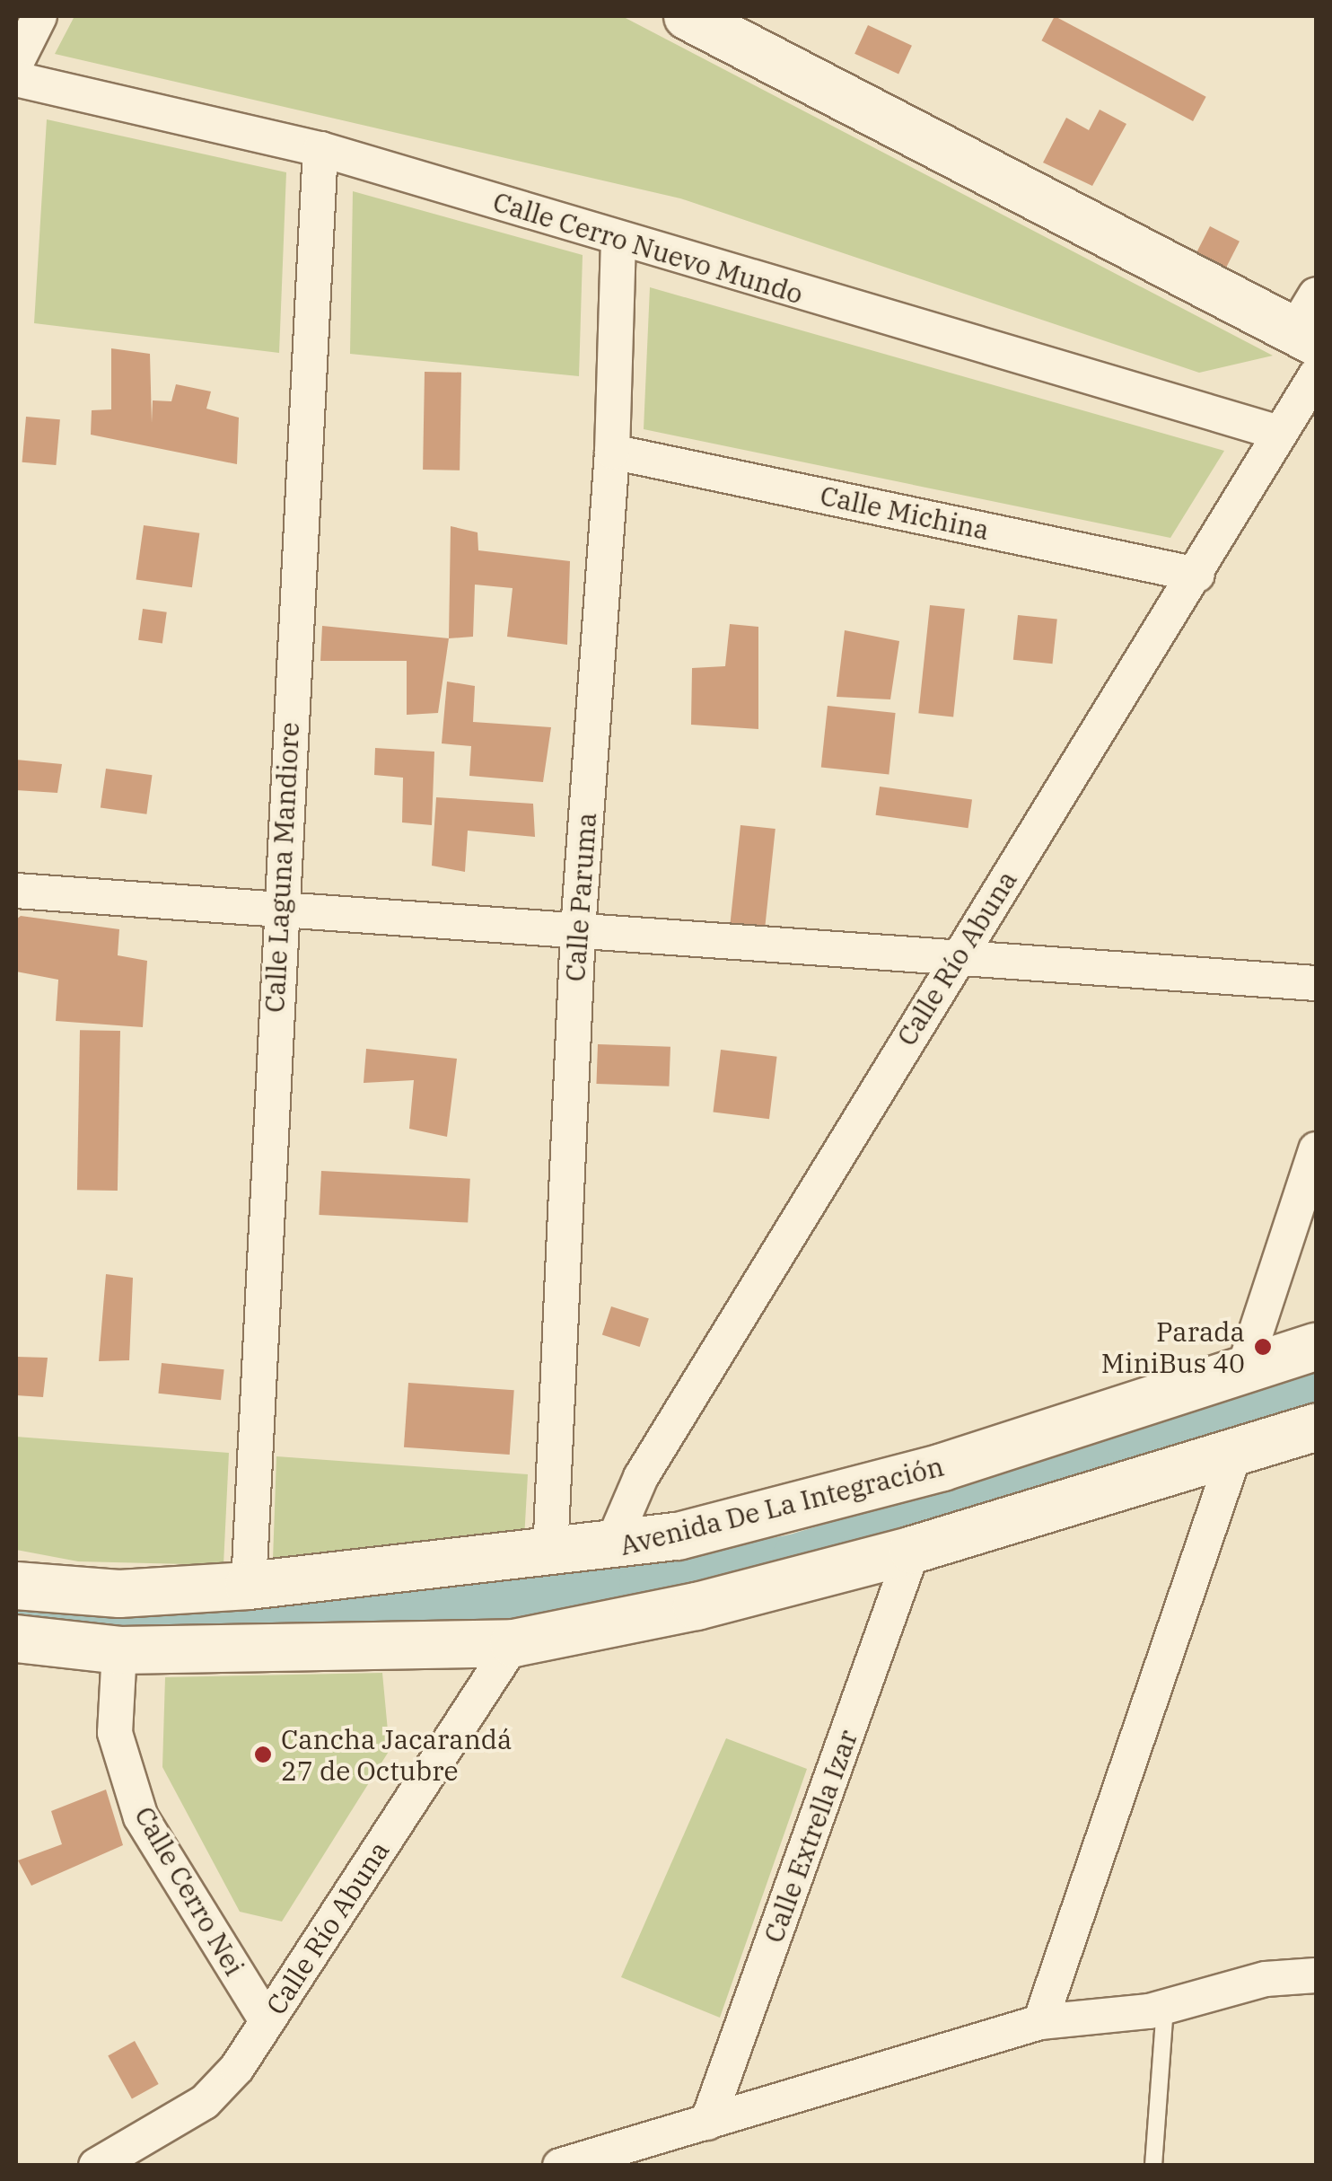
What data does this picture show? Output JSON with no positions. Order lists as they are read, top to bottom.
{
  "streets": {
    "main road": ["Avenida De La Integración"],
    "street": [
      "Calle Cerro Nuevo Mundo",
      "Calle Michina",
      "Calle Laguna Mandiore",
      "Calle Paruma",
      "Calle Río Abuna",
      "Calle Extrella Izar",
      "Calle Cerro Nei"
    ]
  },
  "crossings": [
    ["Calle Cerro Nuevo Mundo", "Calle Laguna Mandiore"],
    ["Calle Cerro Nuevo Mundo", "Calle Paruma"],
    ["Calle Cerro Nuevo Mundo", "Calle Río Abuna"],
    ["Calle Michina", "Calle Paruma"],
    ["Calle Michina", "Calle Río Abuna"],
    ["Calle Laguna Mandiore", "Avenida De La Integración"],
    ["Calle Paruma", "Avenida De La Integración"],
    ["Calle Río Abuna", "Avenida De La Integración"],
    ["Calle Río Abuna", "Calle Cerro Nei"]
  ],
  "places": ["Parada MiniBus 40", "Cancha Jacarandá 27 de Octubre"]
}
